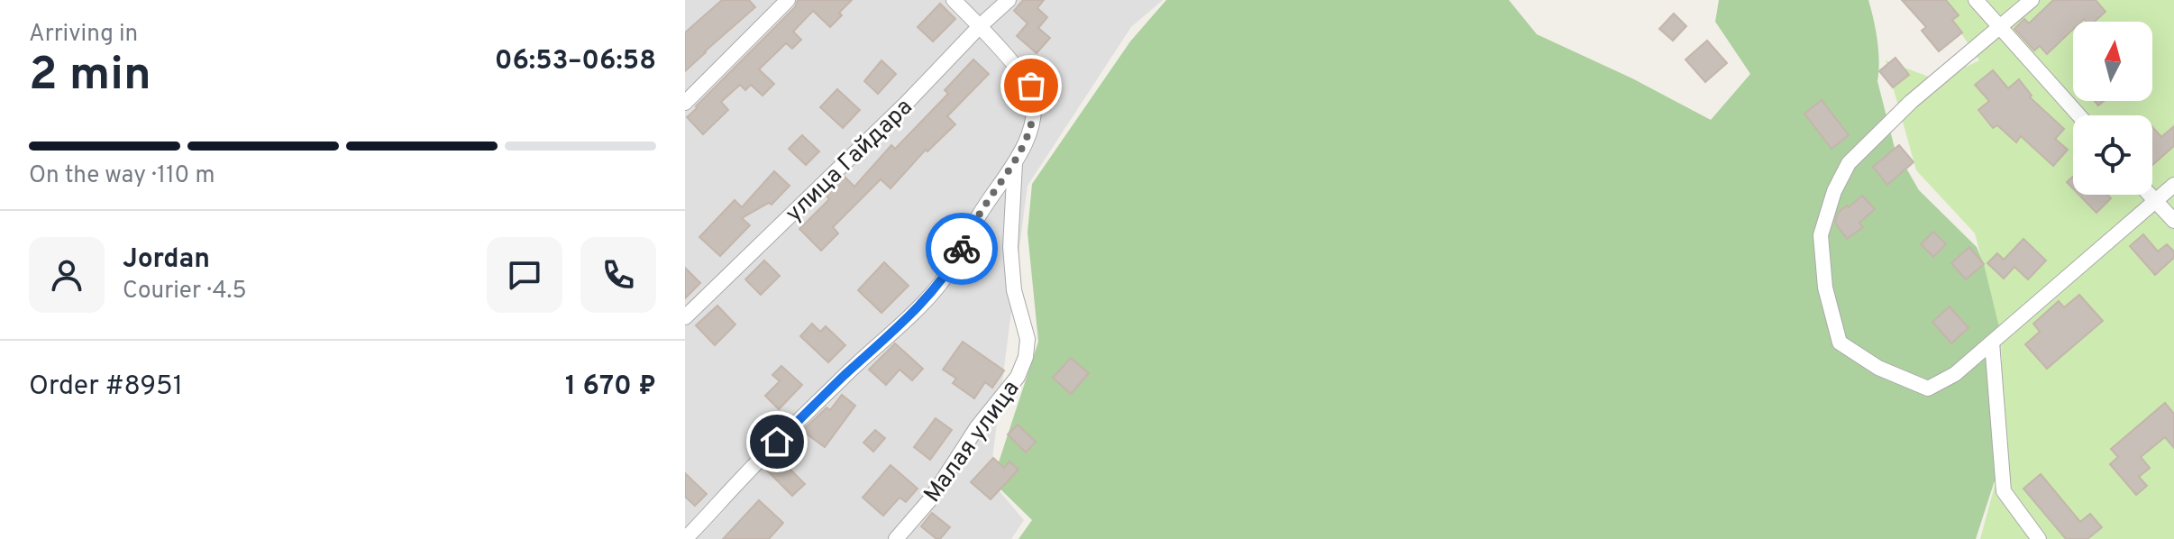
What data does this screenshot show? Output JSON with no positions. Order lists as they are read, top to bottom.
{
  "streets": {
    "street": ["улица Гайдара", "Малая улица"]
  },
  "north": "top",
  "page": {
    "heading": ["2 min", "Arriving in", "06:53–06:58"],
    "panel": [
      "Jordan",
      "Courier · 4.5",
      "Order #8951",
      "1 670 ₽"
    ],
    "bar": "On the way · 110 m"
  }
}
